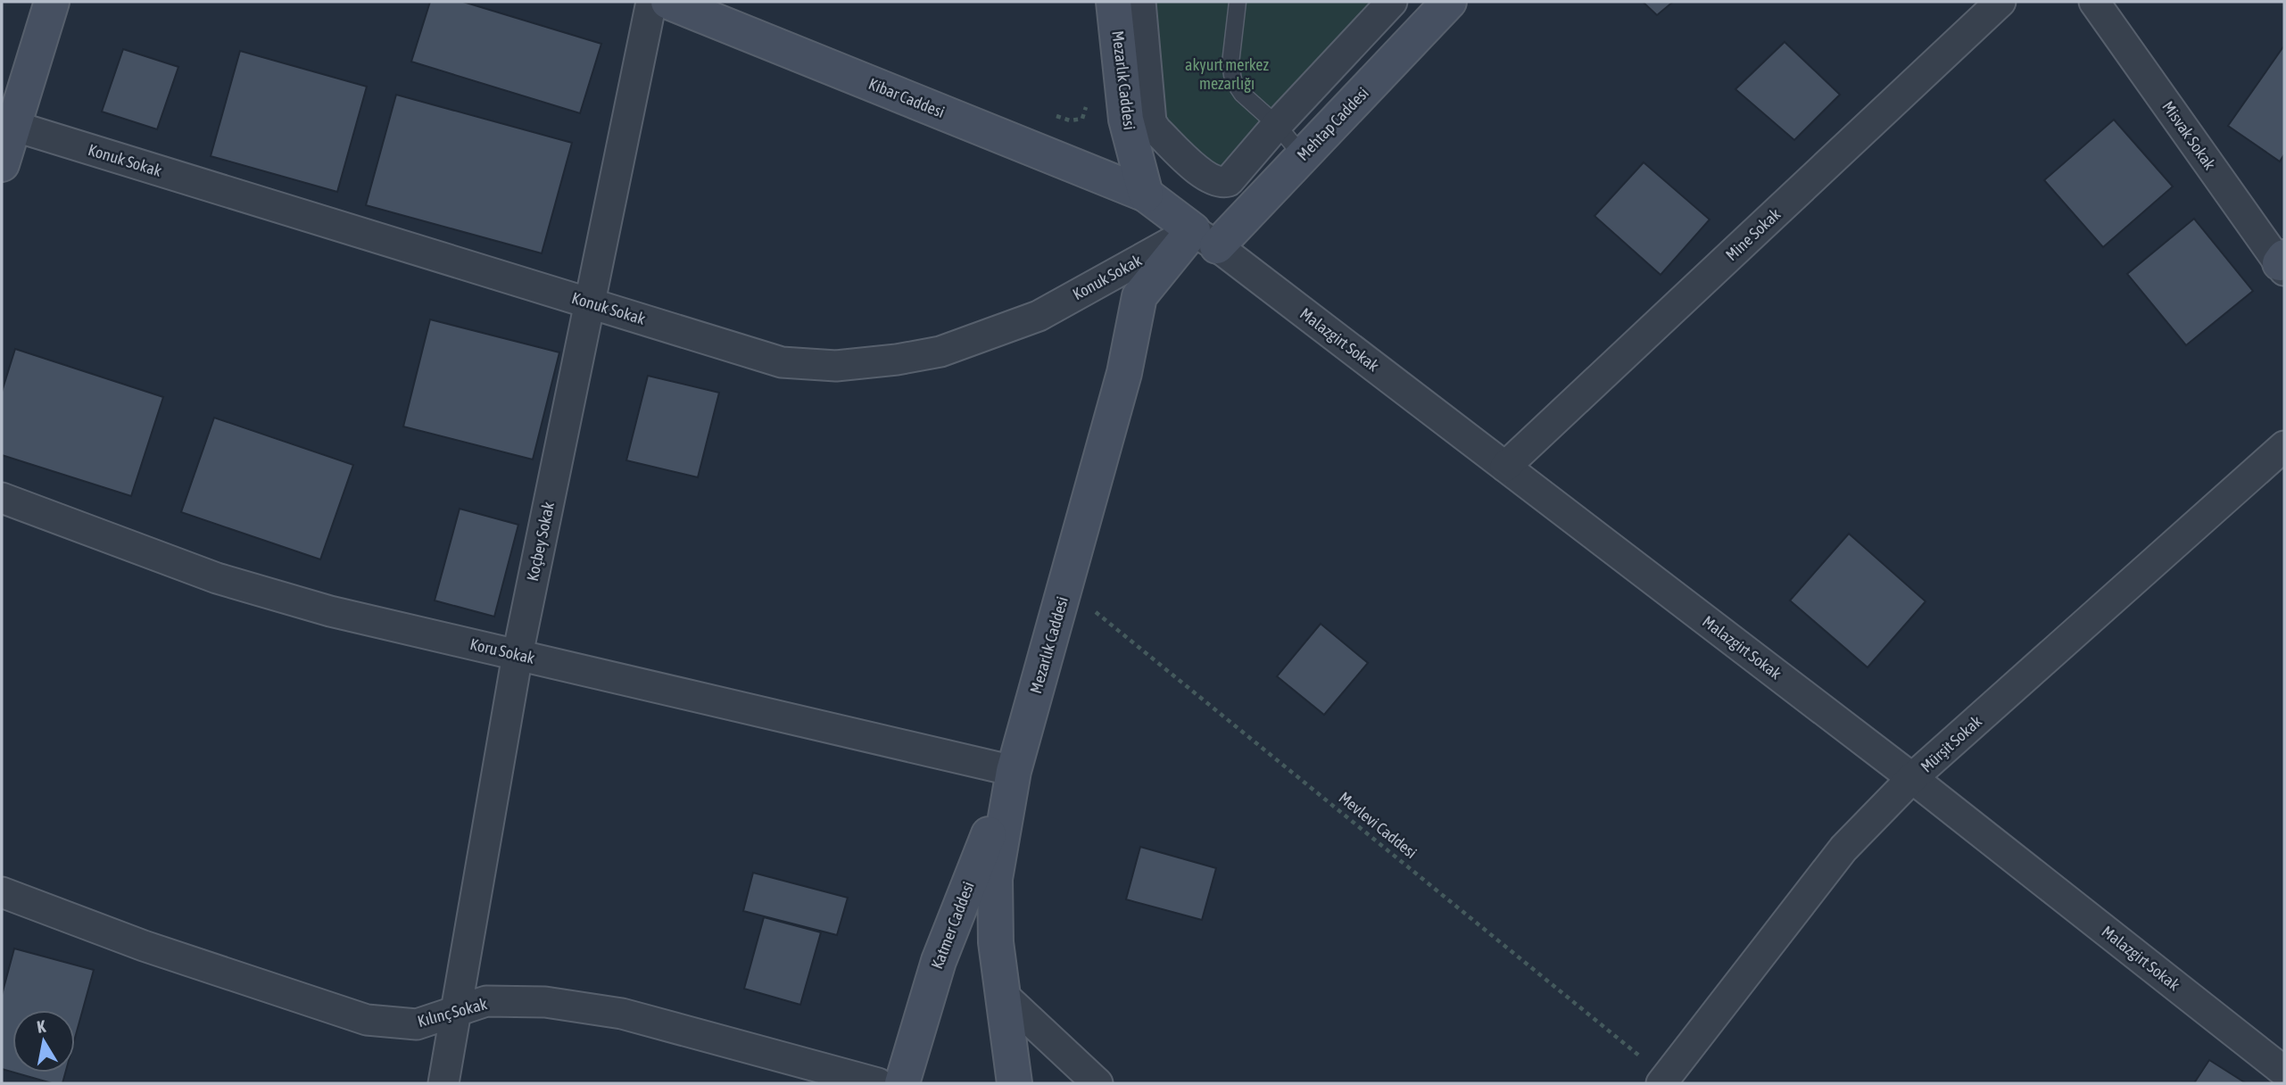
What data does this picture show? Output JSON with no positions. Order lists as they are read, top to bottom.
{
  "streets": {
    "street": [
      "Mezarlık Caddesi",
      "Kibar Caddesi",
      "Mehtap Caddesi",
      "Misvak Sokak",
      "Konuk Sokak",
      "Mine Sokak",
      "Malazgirt Sokak",
      "Koçbey Sokak",
      "Koru Sokak",
      "Mürşit Sokak",
      "Katmer Caddesi",
      "Kılınç Sokak"
    ],
    "path": ["Mevlevi Caddesi"]
  },
  "crossings": [
    ["Mezarlık Caddesi", "Kibar Caddesi"],
    ["Mezarlık Caddesi", "Mehtap Caddesi"],
    ["Mezarlık Caddesi", "Konuk Sokak"],
    ["Mezarlık Caddesi", "Malazgirt Sokak"],
    ["Mezarlık Caddesi", "Koru Sokak"],
    ["Mezarlık Caddesi", "Mevlevi Caddesi"],
    ["Mezarlık Caddesi", "Katmer Caddesi"],
    ["Kibar Caddesi", "Mehtap Caddesi"],
    ["Kibar Caddesi", "Konuk Sokak"],
    ["Kibar Caddesi", "Malazgirt Sokak"],
    ["Mehtap Caddesi", "Konuk Sokak"],
    ["Mehtap Caddesi", "Malazgirt Sokak"],
    ["Konuk Sokak", "Malazgirt Sokak"],
    ["Konuk Sokak", "Koçbey Sokak"],
    ["Mine Sokak", "Malazgirt Sokak"],
    ["Malazgirt Sokak", "Mürşit Sokak"],
    ["Koçbey Sokak", "Koru Sokak"],
    ["Koçbey Sokak", "Kılınç Sokak"],
    ["Koru Sokak", "Katmer Caddesi"],
    ["Mürşit Sokak", "Mevlevi Caddesi"]
  ],
  "parks": ["akyurt merkez mezarlığı"],
  "north": "top"
}
